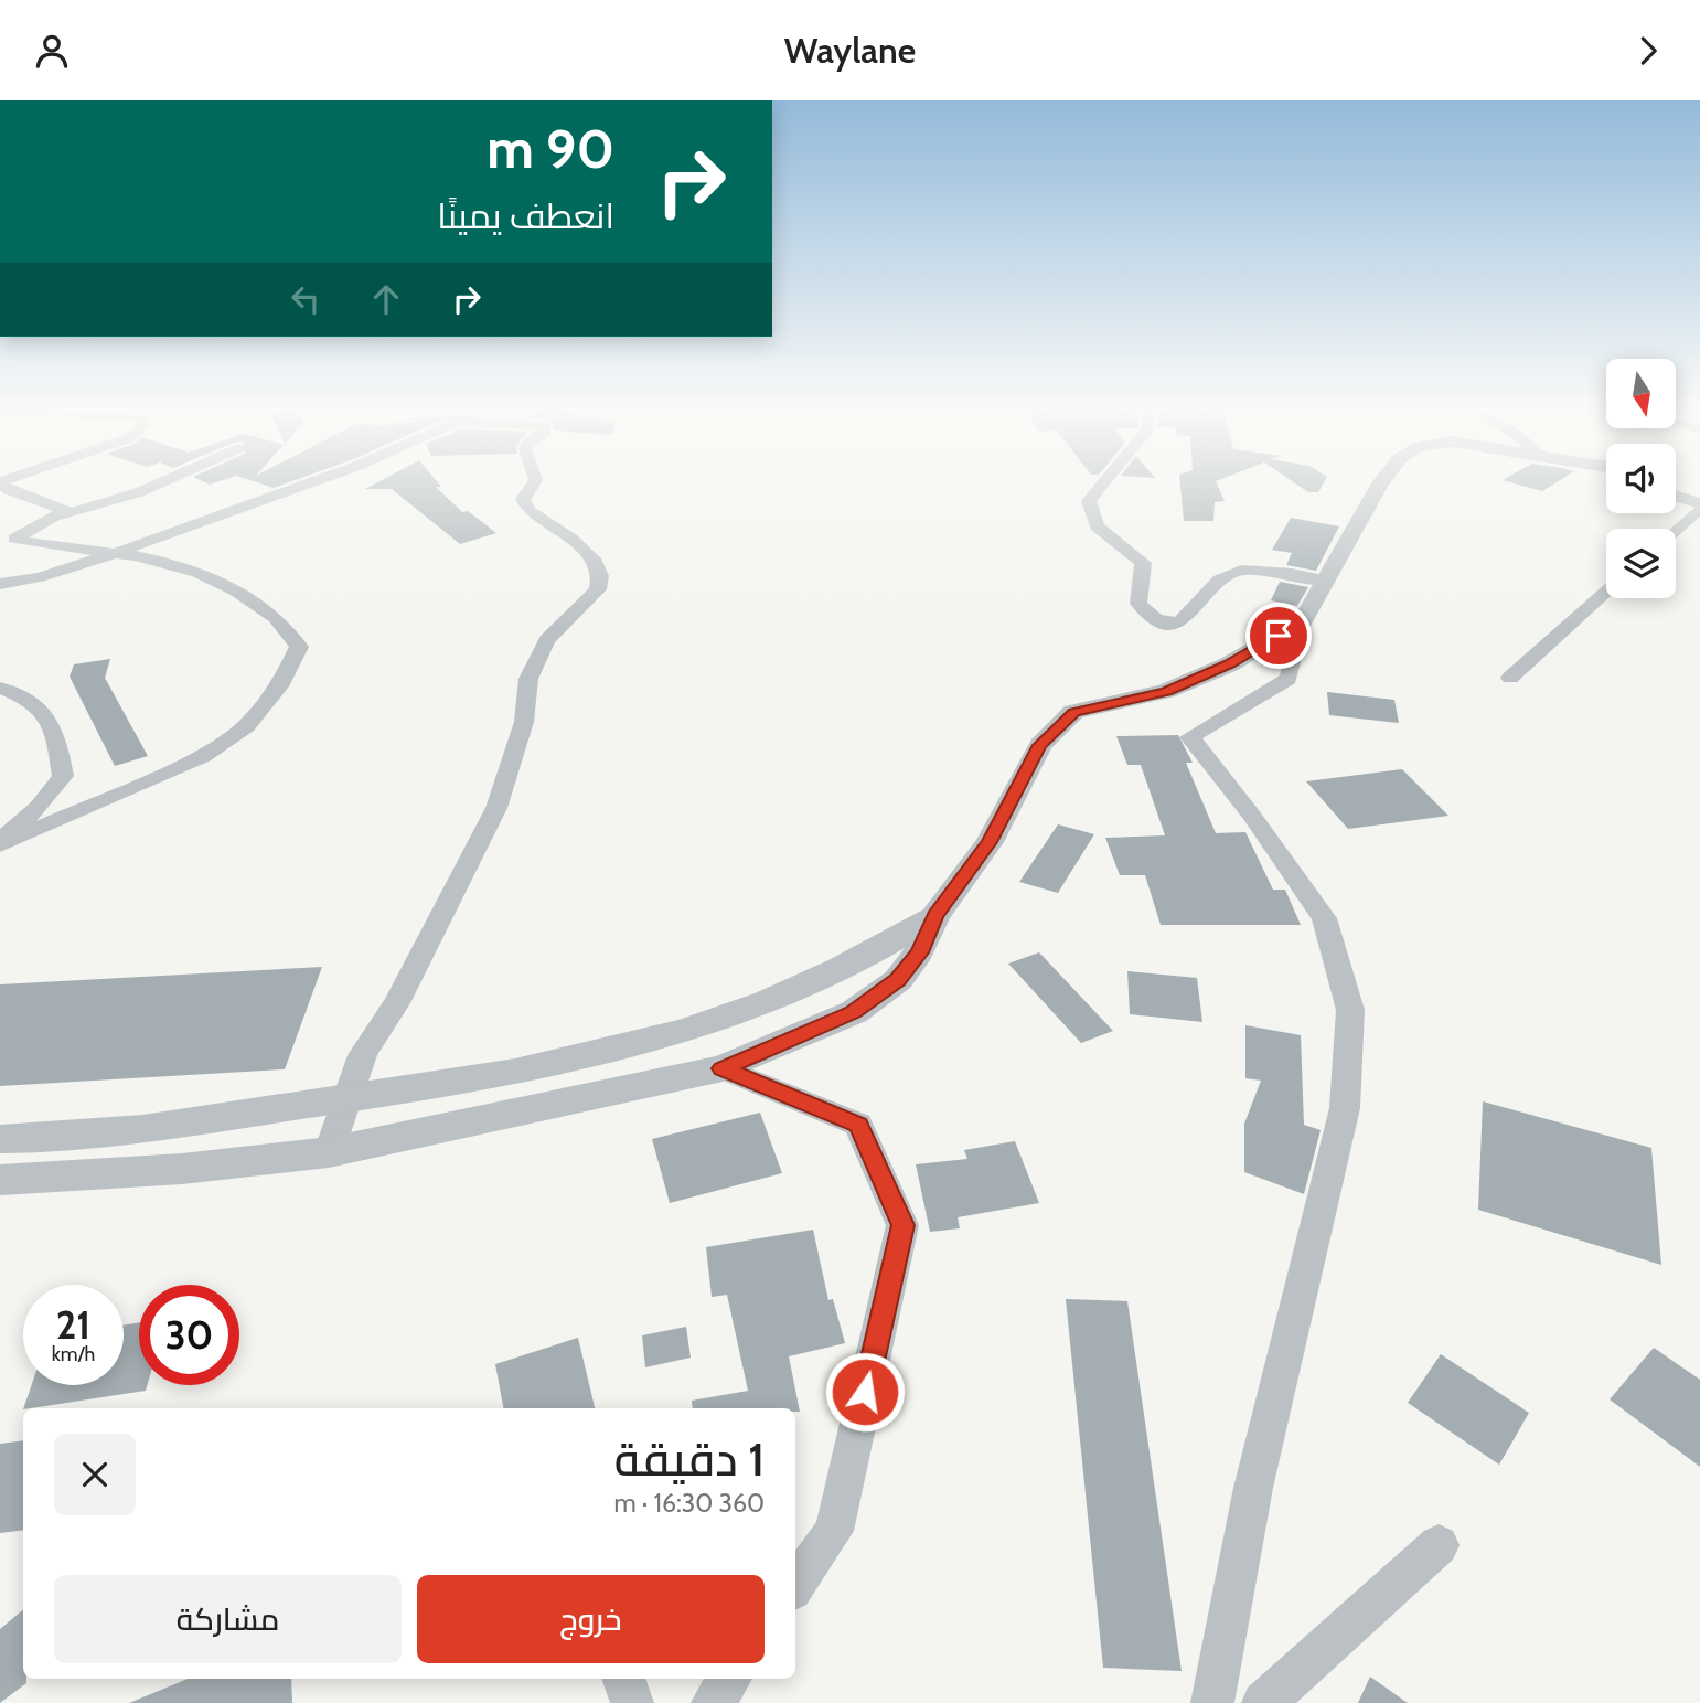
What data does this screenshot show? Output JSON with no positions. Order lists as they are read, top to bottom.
{
  "north": "bottom",
  "page": {
    "header": "Waylane",
    "turn": ["90 m", "انعطف يمينًا"],
    "speed": "21 km/h",
    "limit": "30",
    "heading": ["1 دقيقة", "360 m · 16:30"],
    "buttons": ["خروج", "مشاركة"]
  }
}
